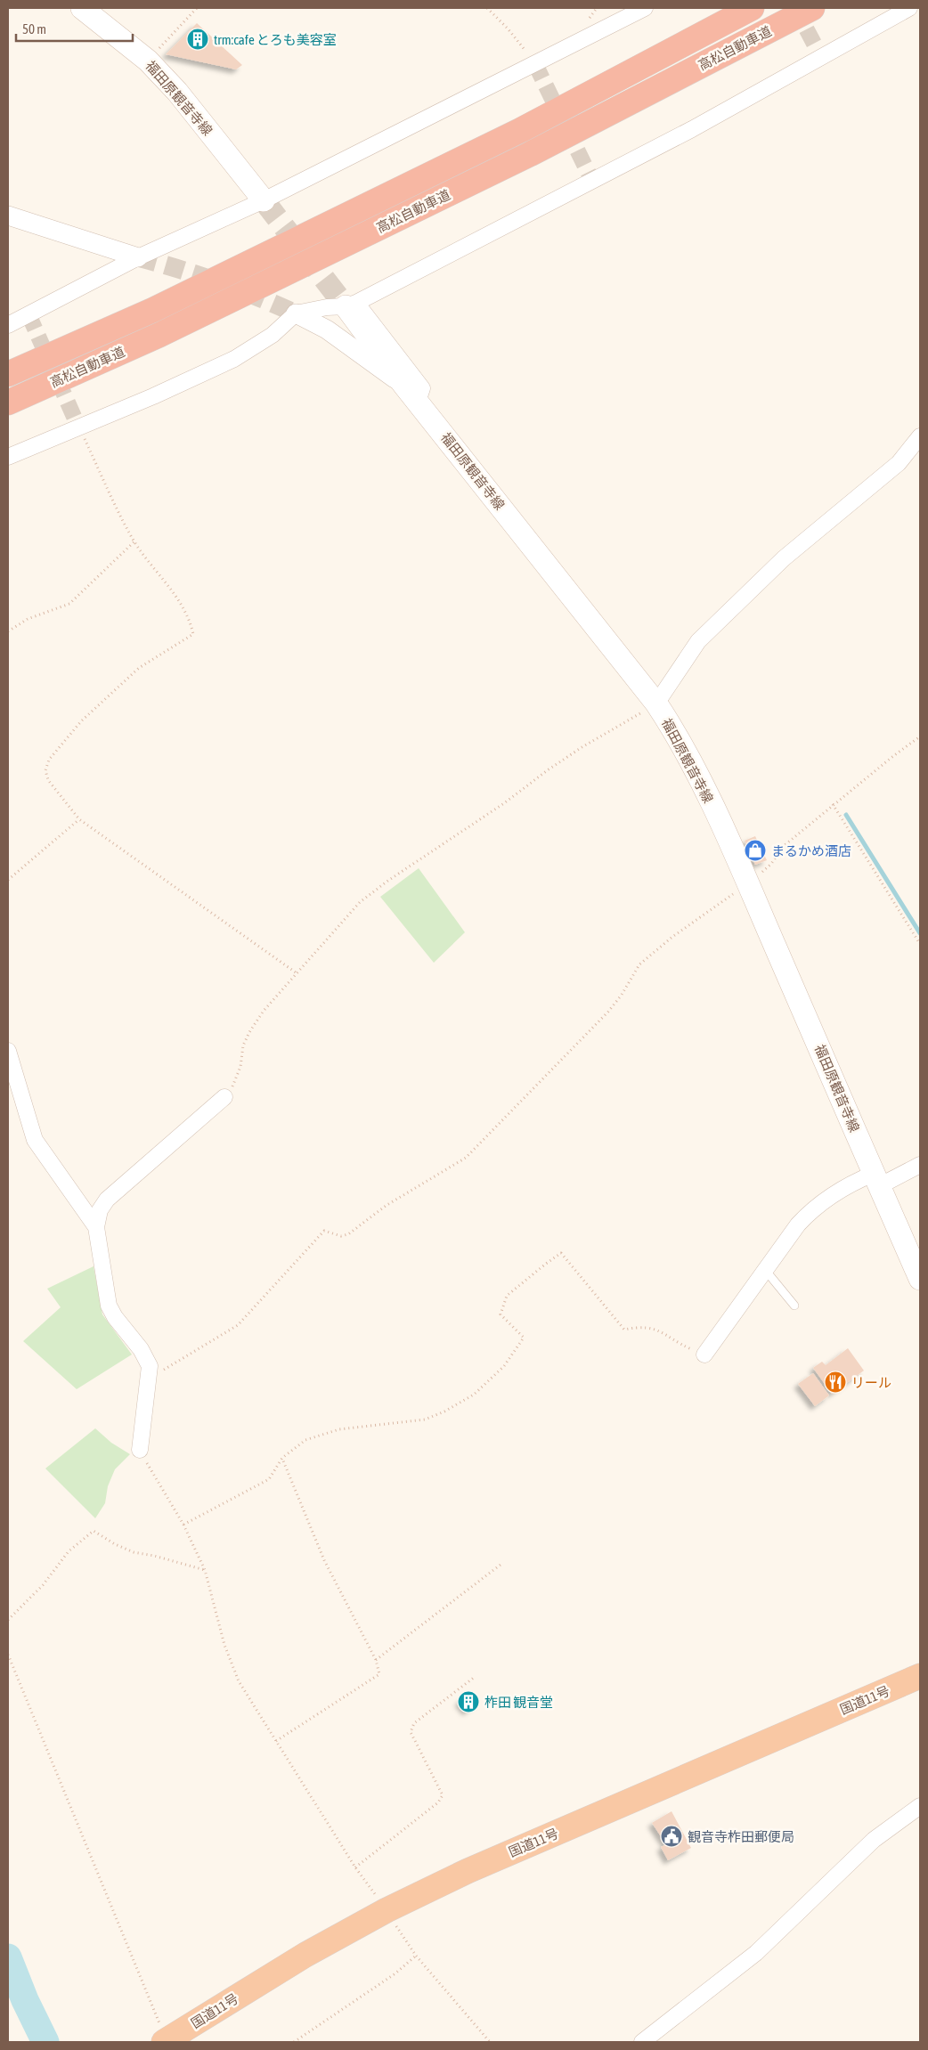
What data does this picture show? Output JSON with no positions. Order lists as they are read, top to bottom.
{
  "streets": {
    "highway": ["高松自動車道", "国道11号"],
    "main road": ["福田原観音寺線"]
  },
  "places": {
    "building": ["trm:cafe とろも美容室", "柞田 観音堂"],
    "shop": ["まるかめ酒店"],
    "restaurant": ["リール"],
    "public building": ["観音寺柞田郵便局"]
  },
  "scale_bar": "50 m"
}
